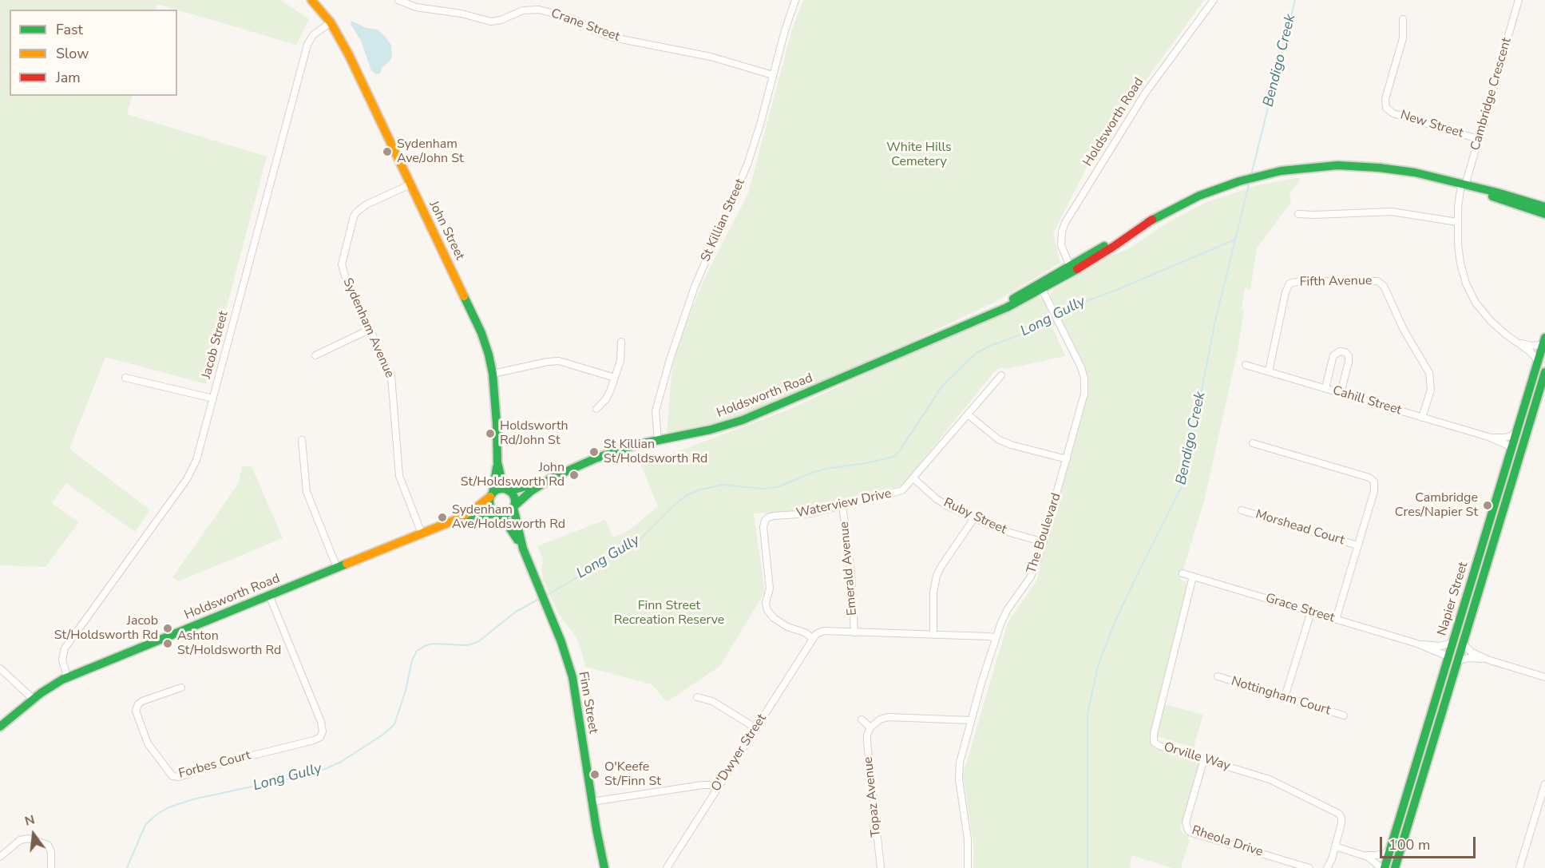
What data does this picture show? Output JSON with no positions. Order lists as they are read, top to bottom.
{
  "streets": {
    "main road": [
      "Holdsworth Road",
      "John Street",
      "Napier Street",
      "Finn Street"
    ],
    "street": [
      "Crane Street",
      "Cambridge Crescent",
      "New Street",
      "St Killian Street",
      "Fifth Avenue",
      "Sydenham Avenue",
      "Jacob Street",
      "Cahill Street",
      "Waterview Drive",
      "Ruby Street",
      "Morshead Court",
      "The Boulevard",
      "Emerald Avenue",
      "Grace Street",
      "Nottingham Court",
      "O'Dwyer Street",
      "Orville Way",
      "Forbes Court",
      "Topaz Avenue",
      "Rheola Drive"
    ]
  },
  "crossings": [
    ["Crane Street", "St Killian Street"],
    ["Cambridge Crescent", "Holdsworth Road"],
    ["Cambridge Crescent", "New Street"],
    ["Cambridge Crescent", "Napier Street"],
    ["Holdsworth Road", "St Killian Street"],
    ["Holdsworth Road", "John Street"],
    ["Holdsworth Road", "Sydenham Avenue"],
    ["Holdsworth Road", "Jacob Street"],
    ["Holdsworth Road", "The Boulevard"],
    ["Holdsworth Road", "Finn Street"],
    ["Holdsworth Road", "Forbes Court"],
    ["John Street", "Sydenham Avenue"],
    ["John Street", "Jacob Street"],
    ["John Street", "Finn Street"],
    ["Fifth Avenue", "Cahill Street"],
    ["Cahill Street", "Napier Street"],
    ["Waterview Drive", "Ruby Street"],
    ["Waterview Drive", "Emerald Avenue"],
    ["Waterview Drive", "O'Dwyer Street"],
    ["Ruby Street", "The Boulevard"],
    ["Napier Street", "Grace Street"],
    ["Grace Street", "Orville Way"],
    ["Orville Way", "Rheola Drive"]
  ],
  "water": ["Bendigo Creek", "Long Gully"],
  "parks": ["White Hills Cemetery", "Finn Street Recreation Reserve"],
  "places": [
    "Sydenham Ave/John St",
    "Holdsworth Rd/John St",
    "St Killian St/Holdsworth Rd",
    "John St/Holdsworth Rd",
    "Cambridge Cres/Napier St",
    "Sydenham Ave/Holdsworth Rd",
    "Jacob St/Holdsworth Rd",
    "Ashton St/Holdsworth Rd",
    "O'Keefe St/Finn St"
  ],
  "legend": ["Fast", "Slow", "Jam"],
  "scale_bar": "100 m",
  "north": "top"
}
